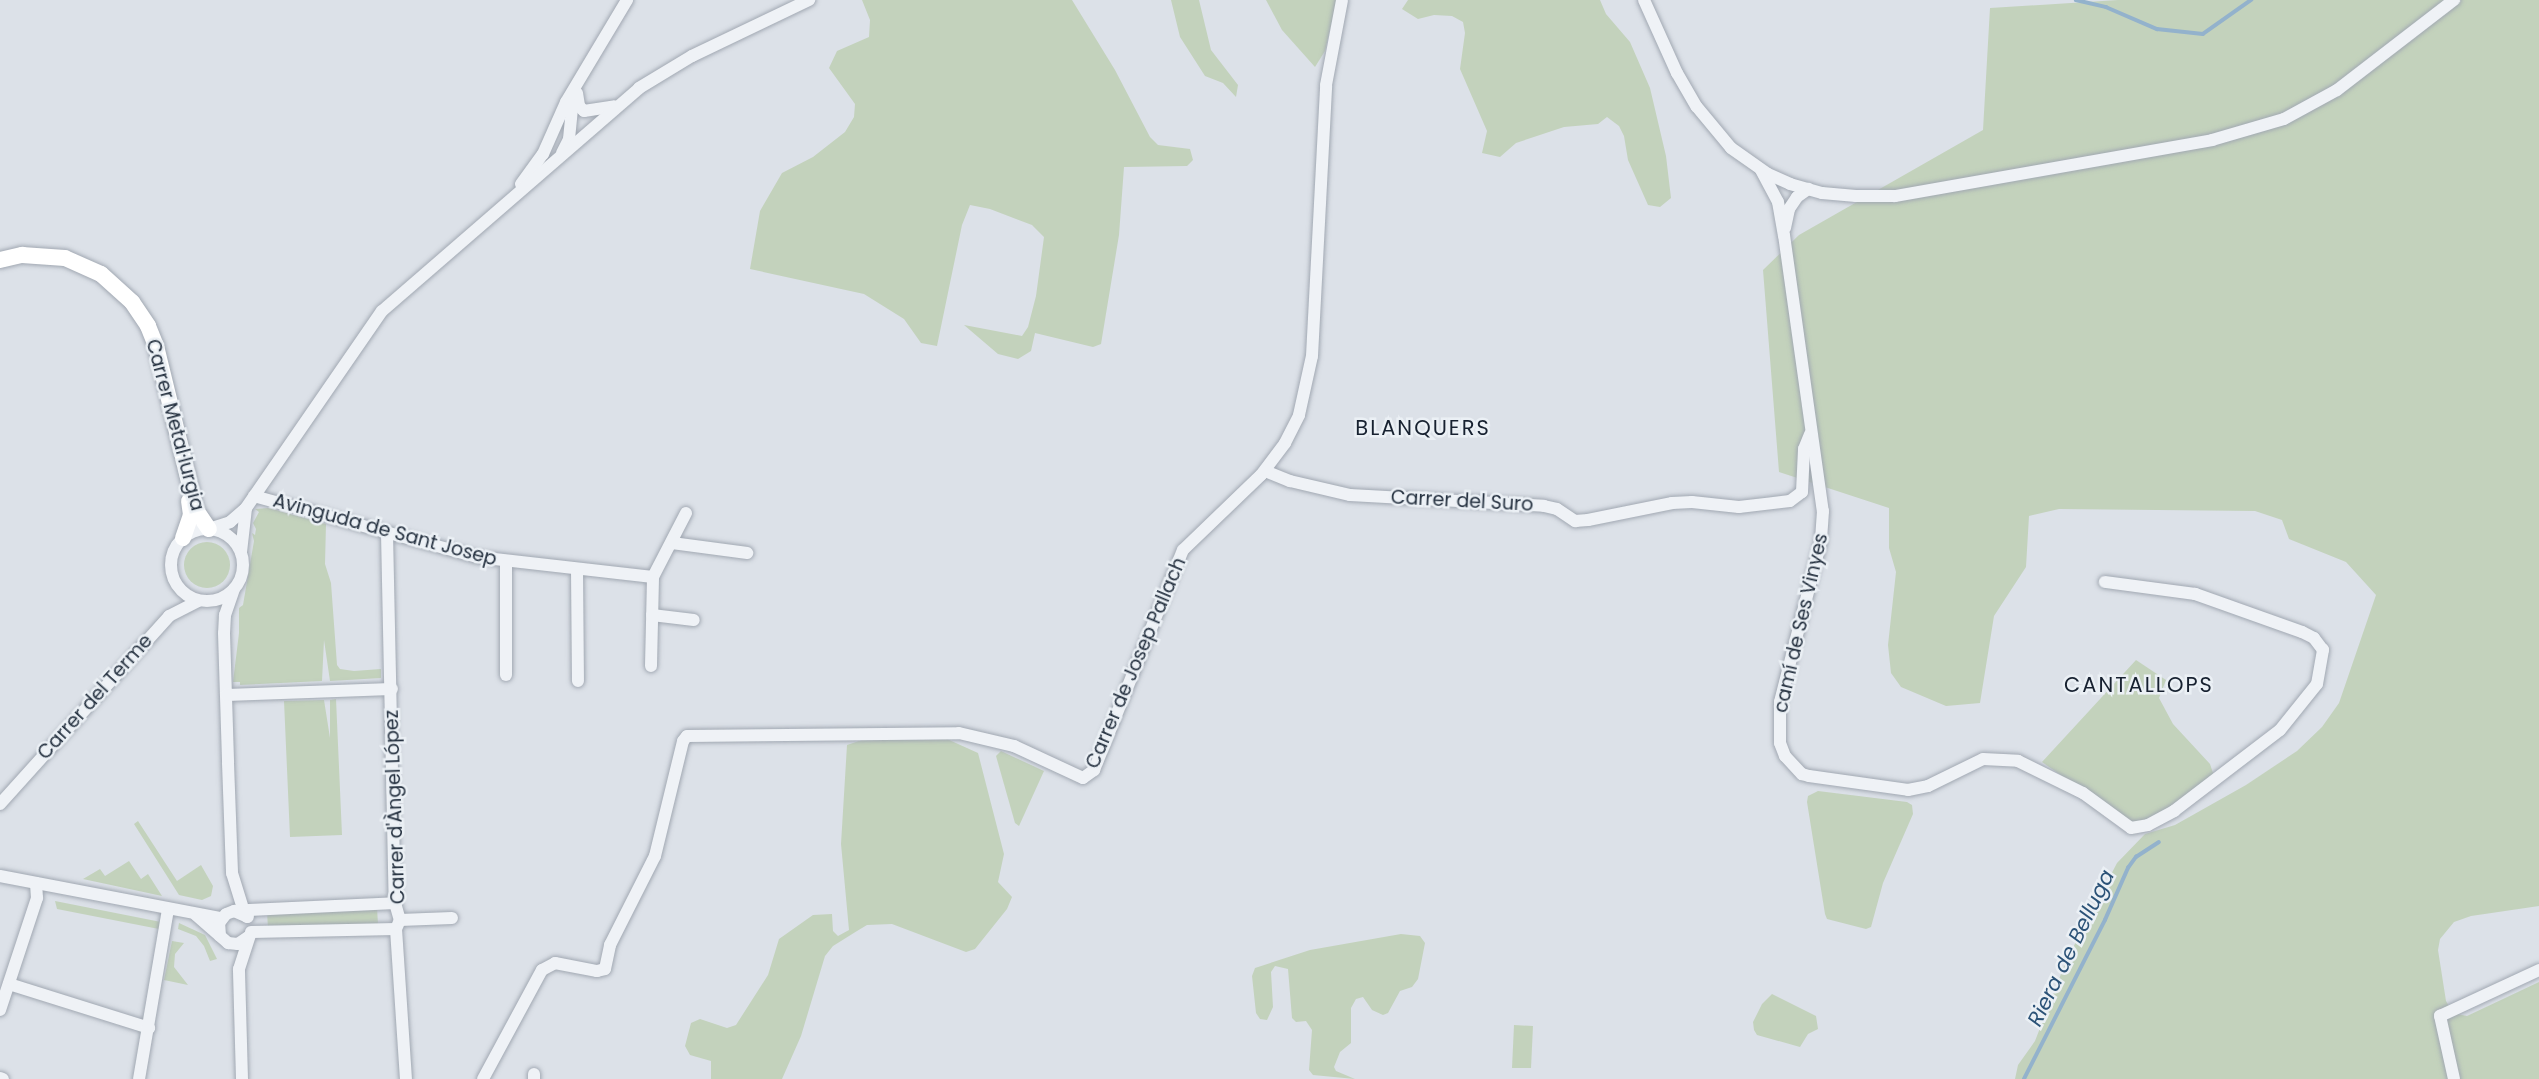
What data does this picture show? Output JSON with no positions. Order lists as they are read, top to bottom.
{
  "streets": {
    "main road": ["Carrer Metal·lurgia"],
    "street": [
      "Carrer del Suro",
      "Avinguda de Sant Josep",
      "camí de Ses Vinyes",
      "Carrer de Josep Pallach",
      "Carrer del Terme",
      "Carrer d'Àngel López"
    ]
  },
  "crossings": [
    ["Carrer Metal·lurgia", "Carrer del Terme"],
    ["Carrer del Suro", "camí de Ses Vinyes"],
    ["Carrer del Suro", "Carrer de Josep Pallach"],
    ["Avinguda de Sant Josep", "Carrer d'Àngel López"]
  ],
  "districts": ["BLANQUERS", "CANTALLOPS"],
  "water": ["Riera de Belluga"]
}
